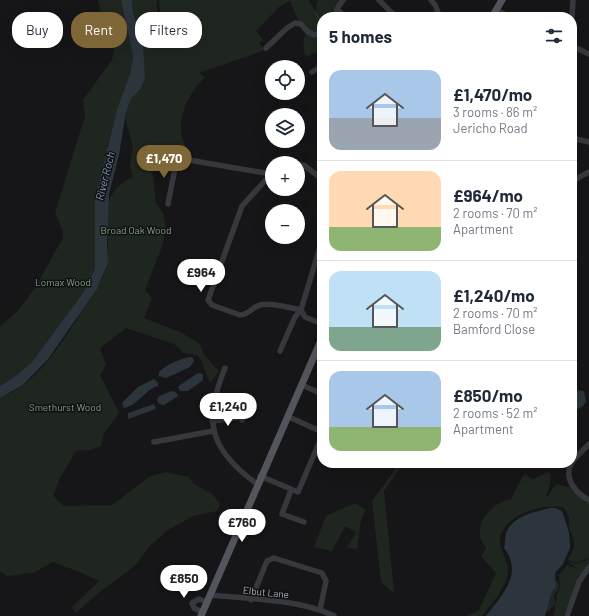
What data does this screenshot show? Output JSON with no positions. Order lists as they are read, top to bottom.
{
  "streets": {
    "street": ["Elbut Lane"]
  },
  "water": ["River Roch"],
  "parks": ["Broad Oak Wood", "Lomax Wood", "Smethurst Wood"],
  "page": {
    "chip": ["Buy", "Rent", "Filters"],
    "heading": "5 homes",
    "map_buttons": ["+", "−"],
    "list": [
      {
        "name": "£1,470/mo",
        "note": "3 rooms · 86 m² · Jericho Road"
      },
      {
        "name": "£964/mo",
        "note": "2 rooms · 70 m² · Apartment"
      },
      {
        "name": "£1,240/mo",
        "note": "2 rooms · 70 m² · Bamford Close"
      },
      {
        "name": "£850/mo",
        "note": "2 rooms · 52 m² · Apartment"
      }
    ],
    "price": [
      "£1,470",
      "£964",
      "£1,240",
      "£760",
      "£850"
    ]
  }
}
